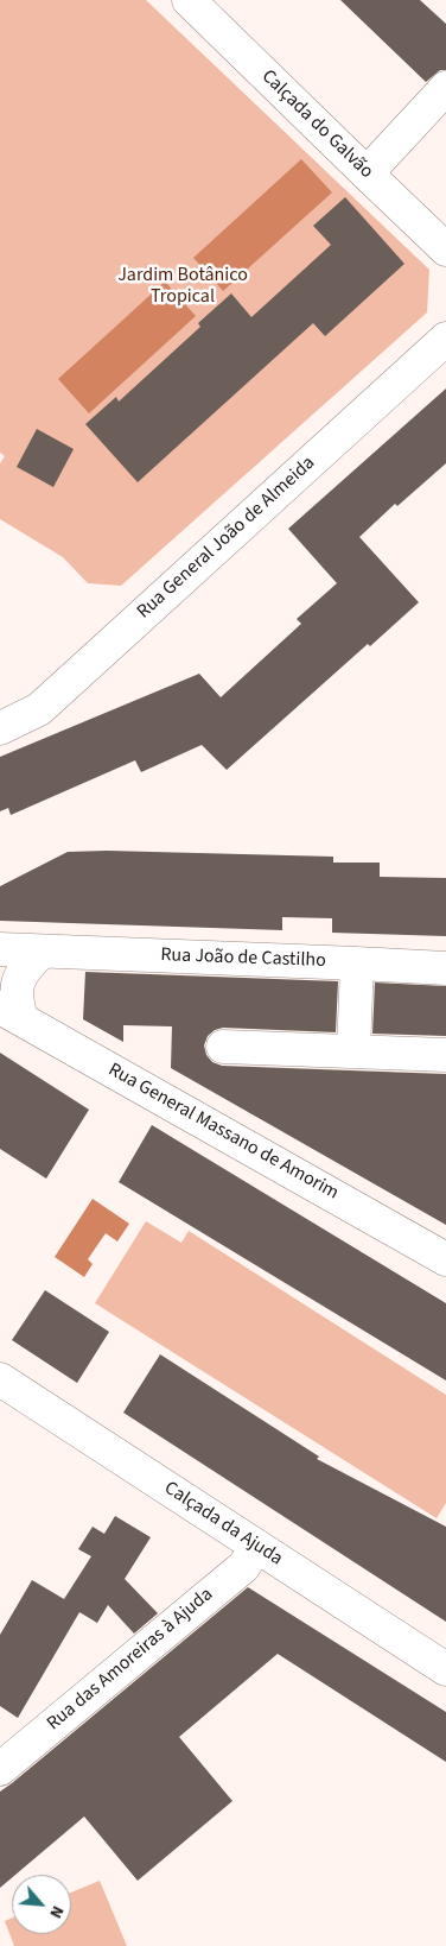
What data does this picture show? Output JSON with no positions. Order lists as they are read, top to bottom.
{
  "streets": {
    "street": [
      "Calçada do Galvão",
      "Rua General João de Almeida",
      "Rua João de Castilho",
      "Rua General Massano de Amorim",
      "Calçada da Ajuda",
      "Rua das Amoreiras à Ajuda"
    ]
  },
  "crossings": [
    ["Calçada da Ajuda", "Rua das Amoreiras à Ajuda"]
  ],
  "parks": ["Jardim Botânico Tropical"],
  "north": "bottom right"
}
